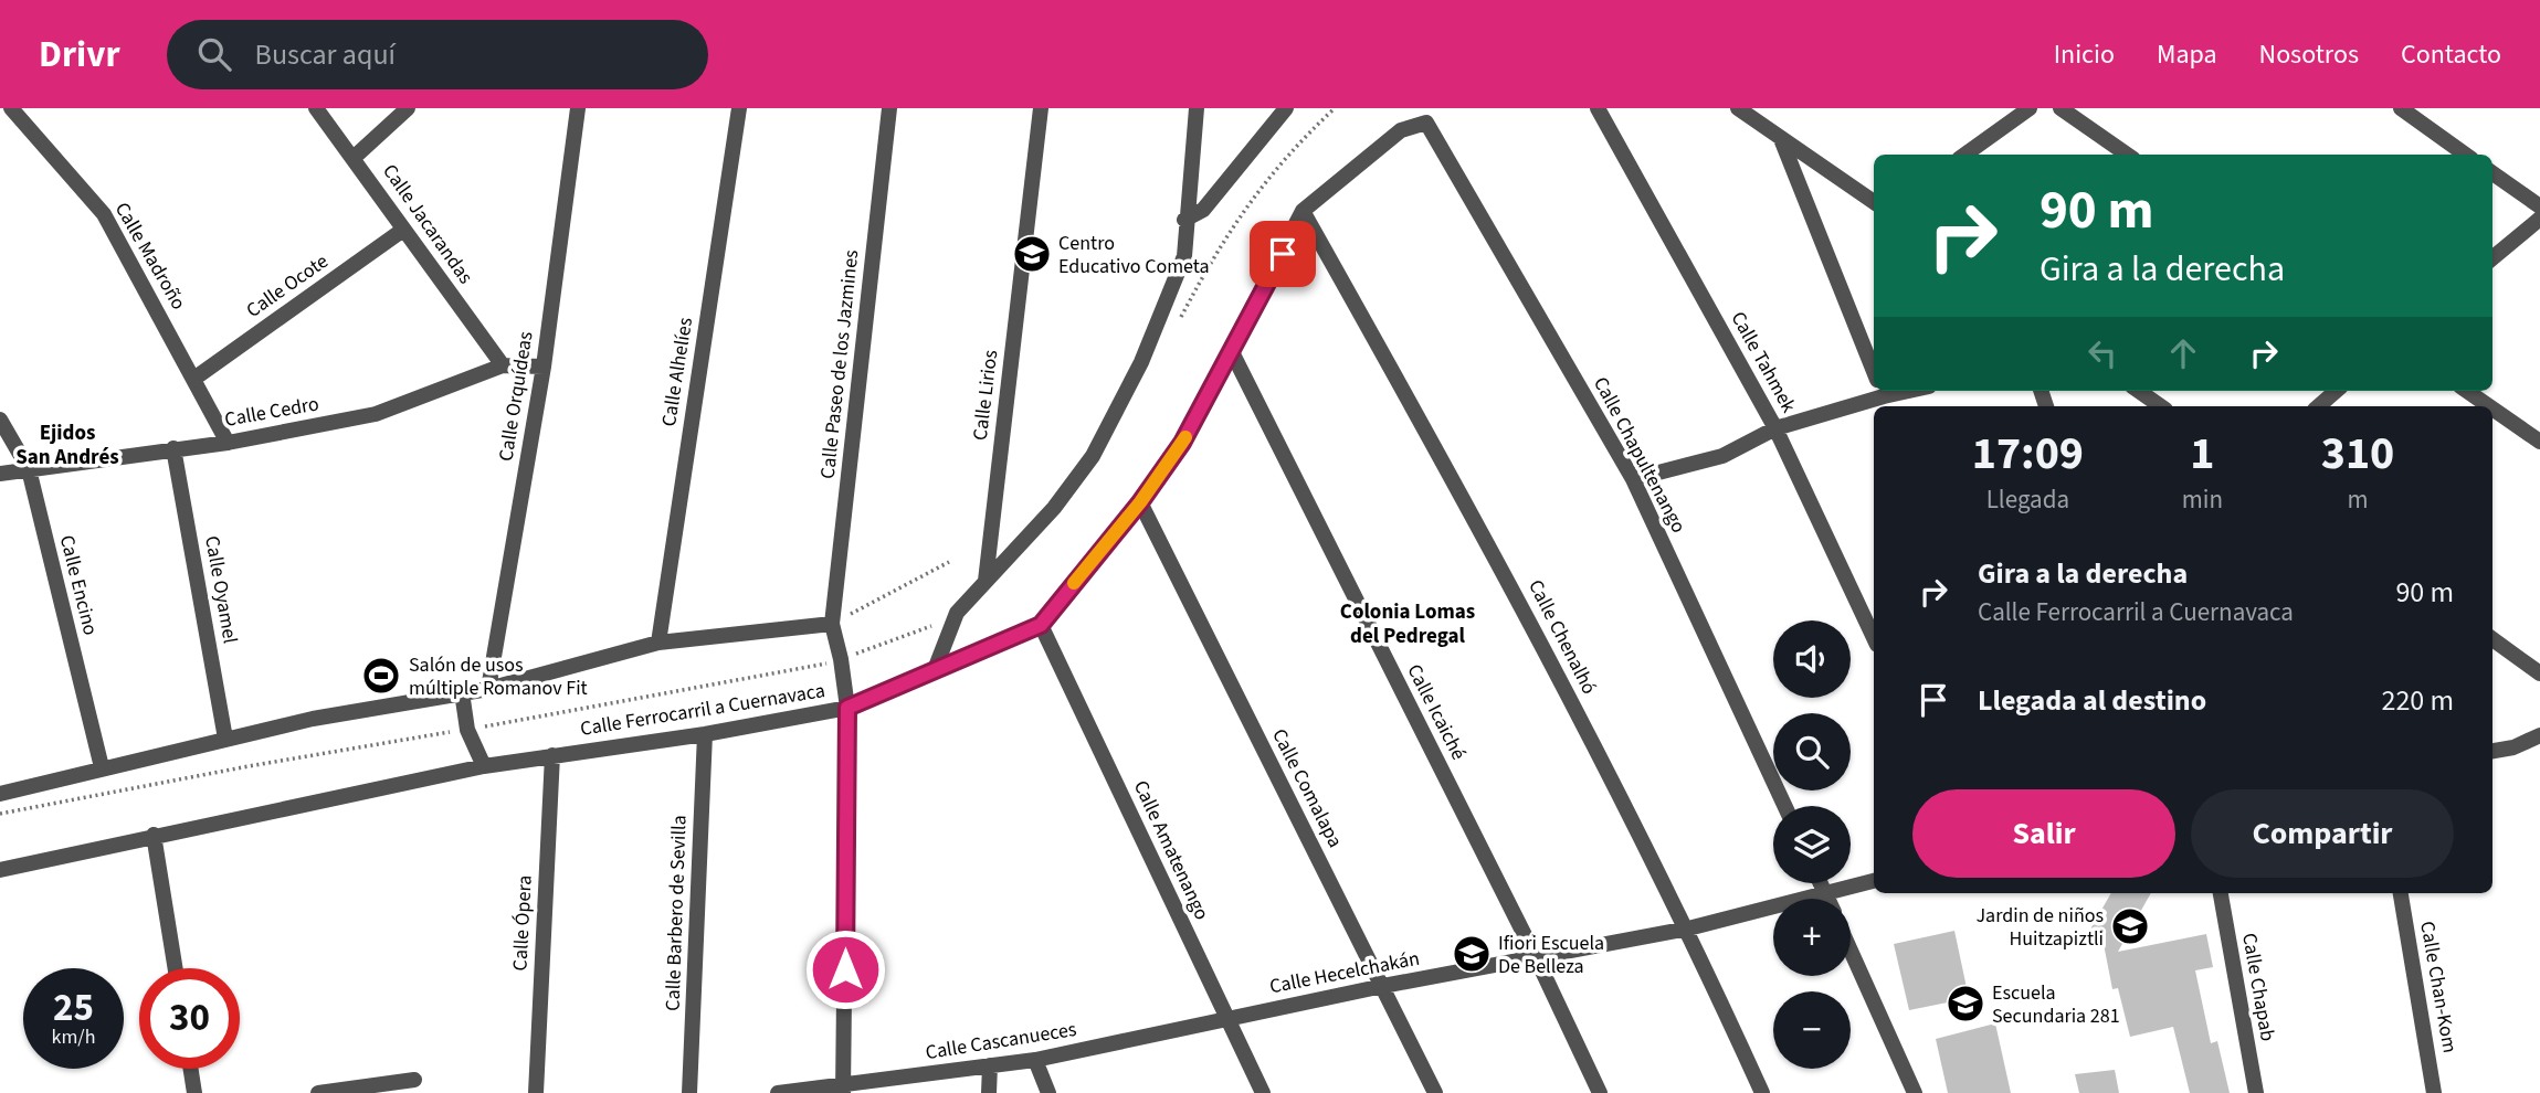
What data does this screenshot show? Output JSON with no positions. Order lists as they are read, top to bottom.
{
  "streets": {
    "street": [
      "Calle Jacarandas",
      "Calle Madroño",
      "Calle Ocote",
      "Calle Tahmek",
      "Calle Paseo de los Jazmines",
      "Calle Alhelíes",
      "Calle Lirios",
      "Calle Orquídeas",
      "Calle Cedro",
      "Calle Chapultenango",
      "Calle Encino",
      "Calle Oyamel",
      "Calle Chenalhó",
      "Calle Ferrocarril a Cuernavaca",
      "Calle Icaiché",
      "Calle Comalapa",
      "Calle Amatenango",
      "Calle Barbero de Sevilla",
      "Calle Ópera",
      "Calle Hecelchakán",
      "Calle Chapab",
      "Calle Chan-Kom",
      "Calle Cascanueces"
    ]
  },
  "crossings": [
    ["Calle Jacarandas", "Calle Ocote"],
    ["Calle Jacarandas", "Calle Cedro"],
    ["Calle Madroño", "Calle Ocote"],
    ["Calle Madroño", "Calle Cedro"],
    ["Calle Orquídeas", "Calle Cedro"],
    ["Calle Cedro", "Calle Encino"],
    ["Calle Cedro", "Calle Oyamel"],
    ["Calle Chapultenango", "Calle Ferrocarril a Cuernavaca"],
    ["Calle Chenalhó", "Calle Ferrocarril a Cuernavaca"],
    ["Calle Chenalhó", "Calle Hecelchakán"],
    ["Calle Ferrocarril a Cuernavaca", "Calle Icaiché"],
    ["Calle Ferrocarril a Cuernavaca", "Calle Comalapa"],
    ["Calle Ferrocarril a Cuernavaca", "Calle Amatenango"],
    ["Calle Ferrocarril a Cuernavaca", "Calle Barbero de Sevilla"],
    ["Calle Ferrocarril a Cuernavaca", "Calle Ópera"],
    ["Calle Icaiché", "Calle Hecelchakán"],
    ["Calle Comalapa", "Calle Hecelchakán"],
    ["Calle Amatenango", "Calle Hecelchakán"],
    ["Calle Amatenango", "Calle Cascanueces"],
    ["Calle Hecelchakán", "Calle Cascanueces"]
  ],
  "districts": ["Ejidos San Andrés", "Colonia Lomas del Pedregal"],
  "places": {
    "school or university": [
      "Centro Educativo Cometa",
      "Jardin de niños Huitzapiztli",
      "Ifiori Escuela De Belleza",
      "Escuela Secundaria 281"
    ],
    "sports": ["Salón de usos múltiple Romanov Fit"]
  },
  "page": {
    "header": "Drivr",
    "search": "Buscar aquí",
    "nav": [
      "Inicio",
      "Mapa",
      "Nosotros",
      "Contacto"
    ],
    "turn": ["90 m", "Gira a la derecha"],
    "eta": [
      "17:09",
      "Llegada",
      "1",
      "min",
      "310",
      "m"
    ],
    "list": [
      {
        "name": "Gira a la derecha",
        "note": "Calle Ferrocarril a Cuernavaca",
        "value": "90 m"
      },
      {
        "name": "Llegada al destino",
        "value": "220 m"
      }
    ],
    "map_buttons": ["+", "−"],
    "buttons": ["Salir", "Compartir"],
    "speed": "25 km/h",
    "limit": "30"
  }
}
